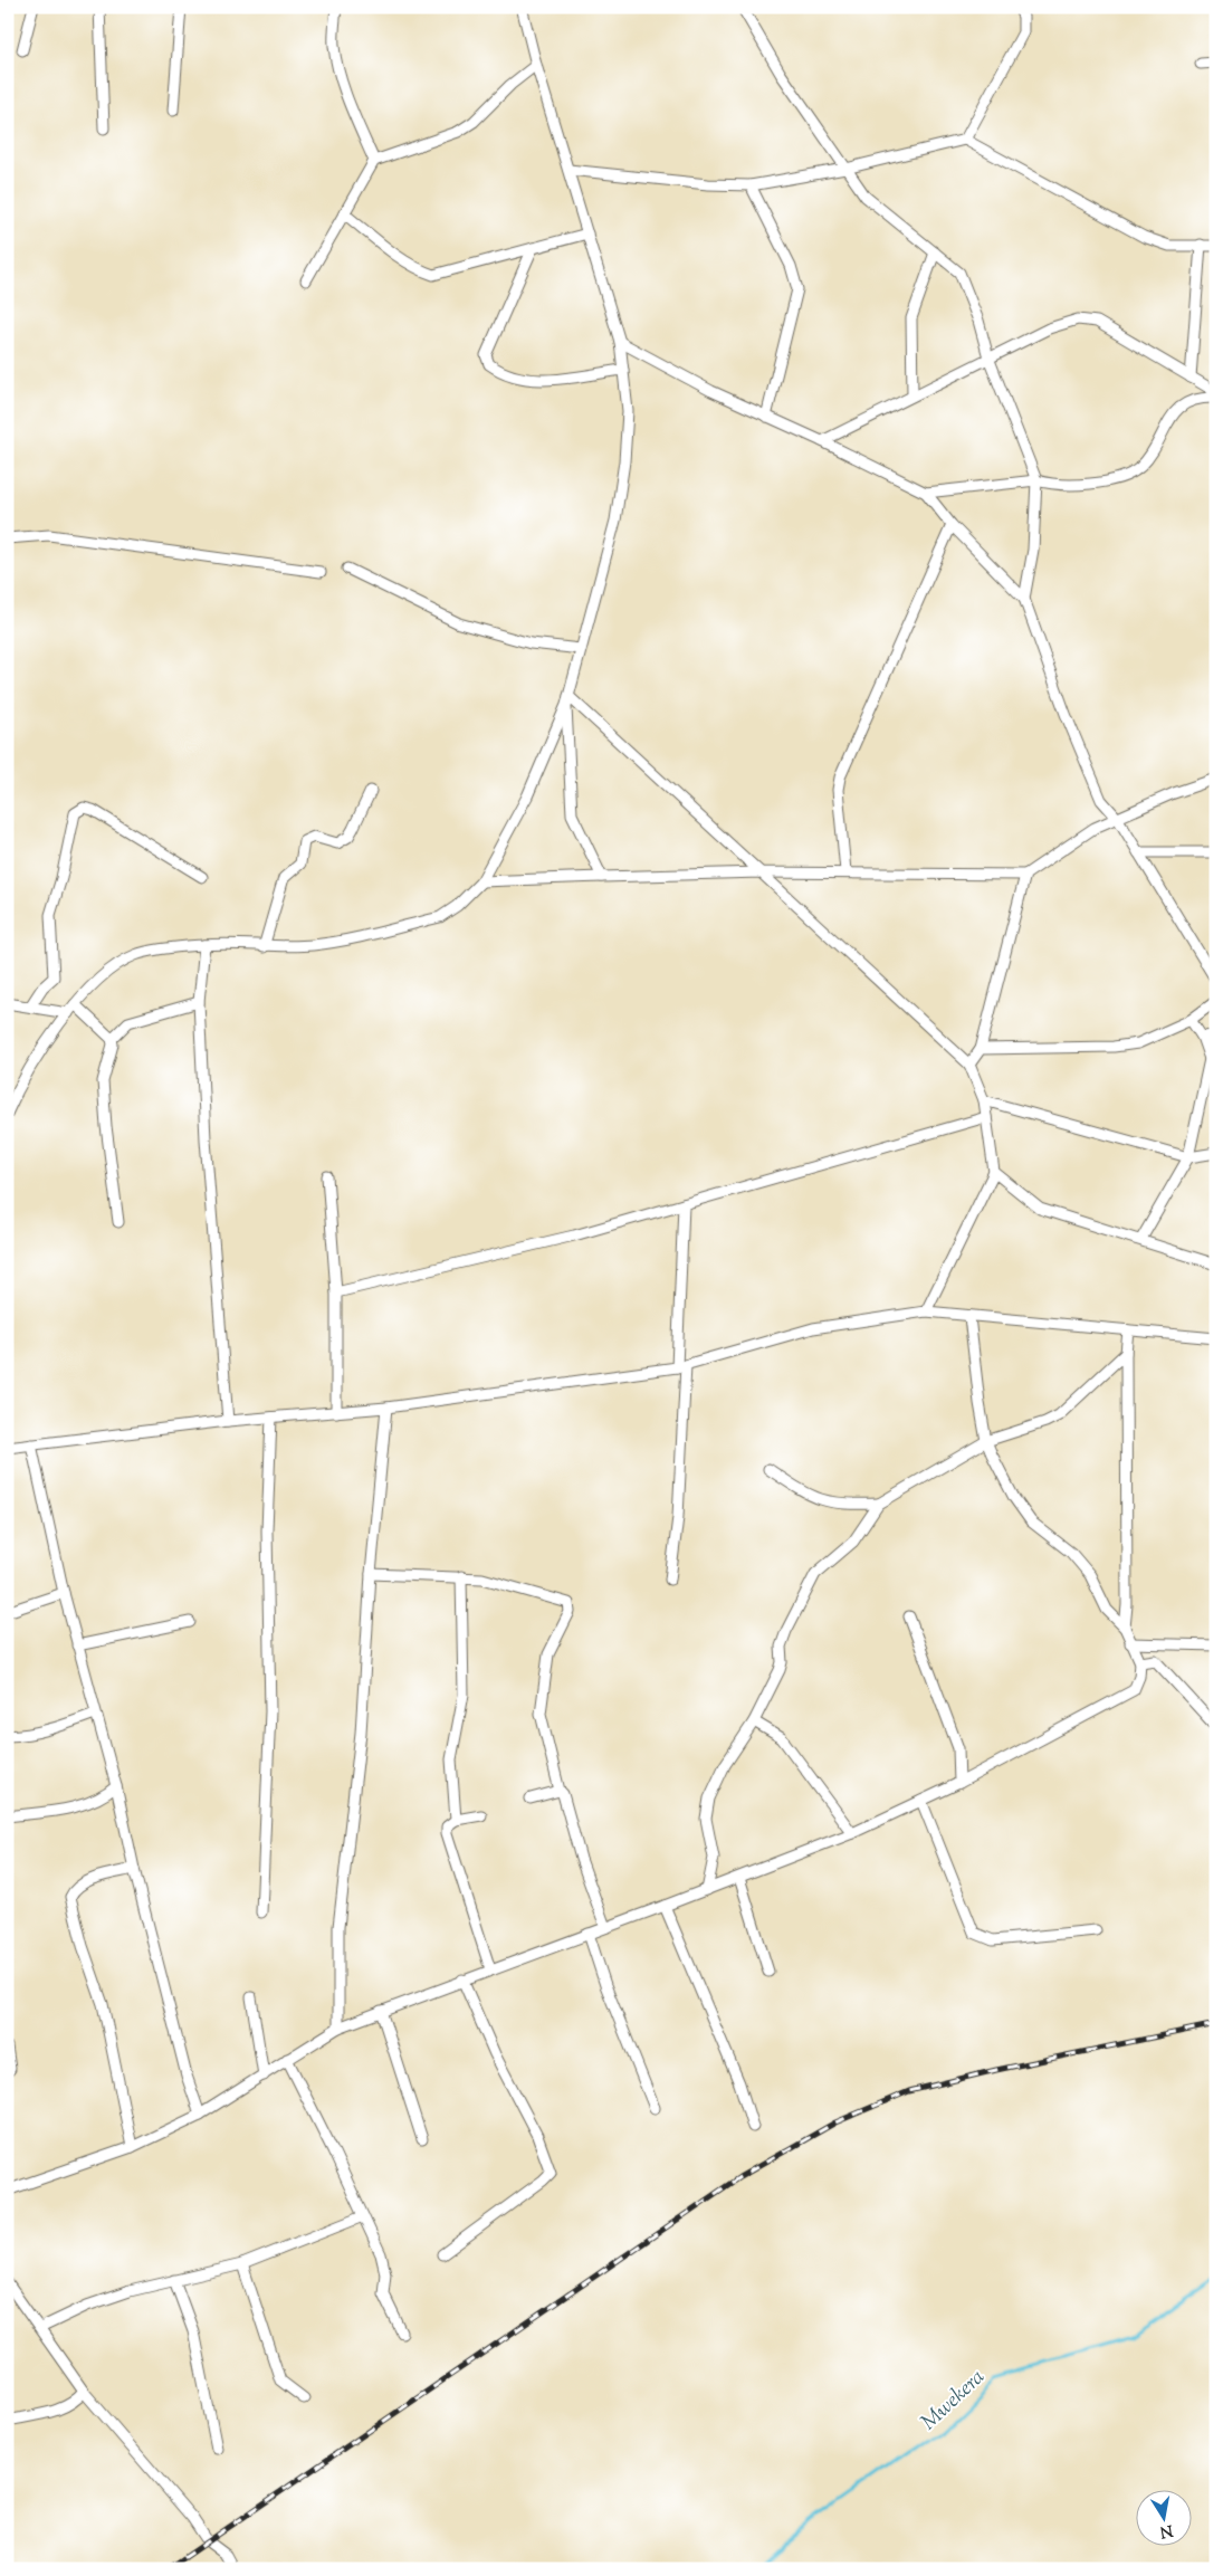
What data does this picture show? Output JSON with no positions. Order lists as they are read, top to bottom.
{
  "water": ["Mwekera"],
  "north": "bottom"
}
